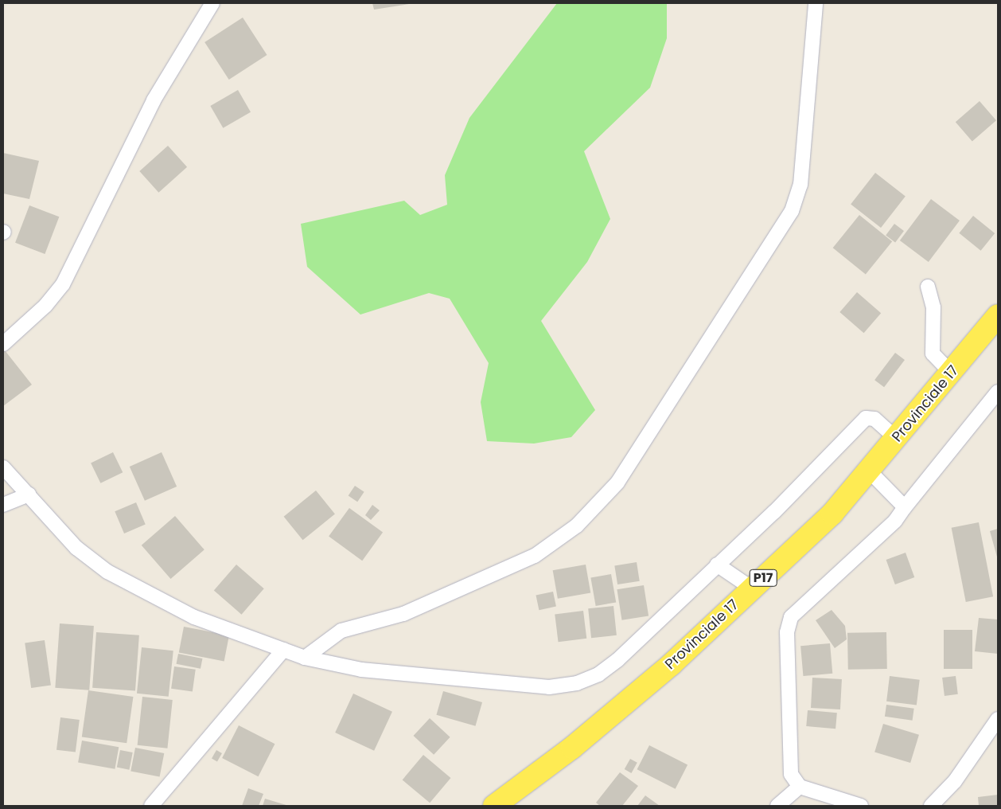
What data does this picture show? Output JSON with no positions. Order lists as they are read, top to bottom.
{
  "streets": {
    "main road": ["Provinciale 17", "P17"]
  }
}
